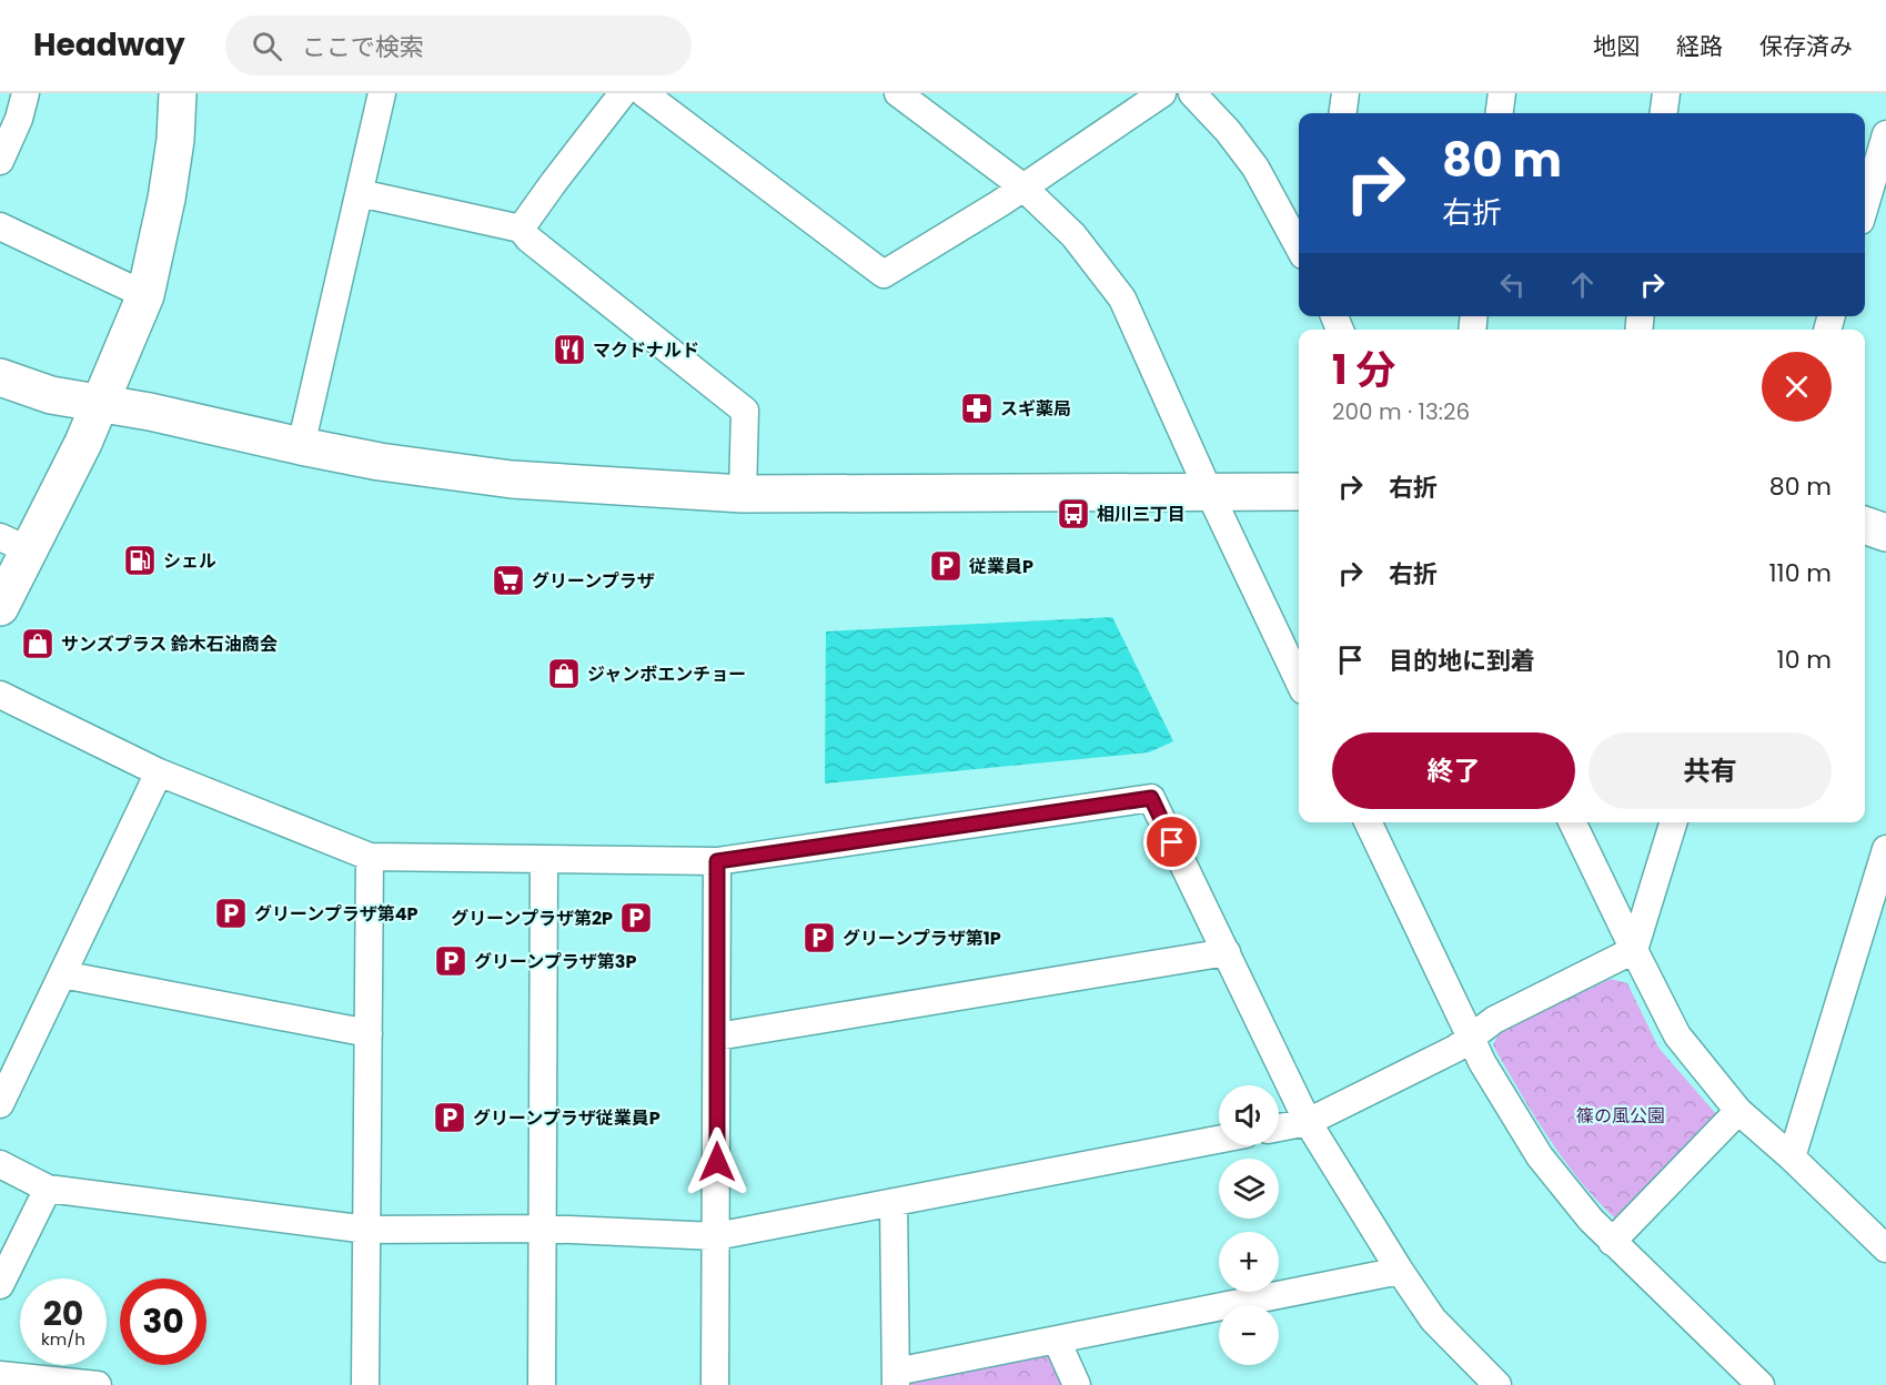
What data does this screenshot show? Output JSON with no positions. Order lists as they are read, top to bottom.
{
  "parks": ["篠の風公園"],
  "places": {
    "restaurant": ["マクドナルド"],
    "pharmacy": ["スギ薬局"],
    "bus stop": ["相川三丁目"],
    "fuel station": ["シェル"],
    "parking": [
      "従業員P",
      "グリーンプラザ第4P",
      "グリーンプラザ第2P",
      "グリーンプラザ第1P",
      "グリーンプラザ第3P",
      "グリーンプラザ従業員P"
    ],
    "supermarket": ["グリーンプラザ"],
    "shop": ["サンズプラス 鈴木石油商会", "ジャンボエンチョー"]
  },
  "page": {
    "header": "Headway",
    "search": "ここで検索",
    "nav": ["地図", "経路", "保存済み"],
    "turn": ["80 m", "右折"],
    "heading": ["1 分", "200 m · 13:26"],
    "list": [
      {
        "name": "右折",
        "value": "80 m"
      },
      {
        "name": "右折",
        "value": "110 m"
      },
      {
        "name": "目的地に到着",
        "value": "10 m"
      }
    ],
    "buttons": ["終了", "共有"],
    "map_buttons": ["+", "−"],
    "speed": "20 km/h",
    "limit": "30"
  }
}
